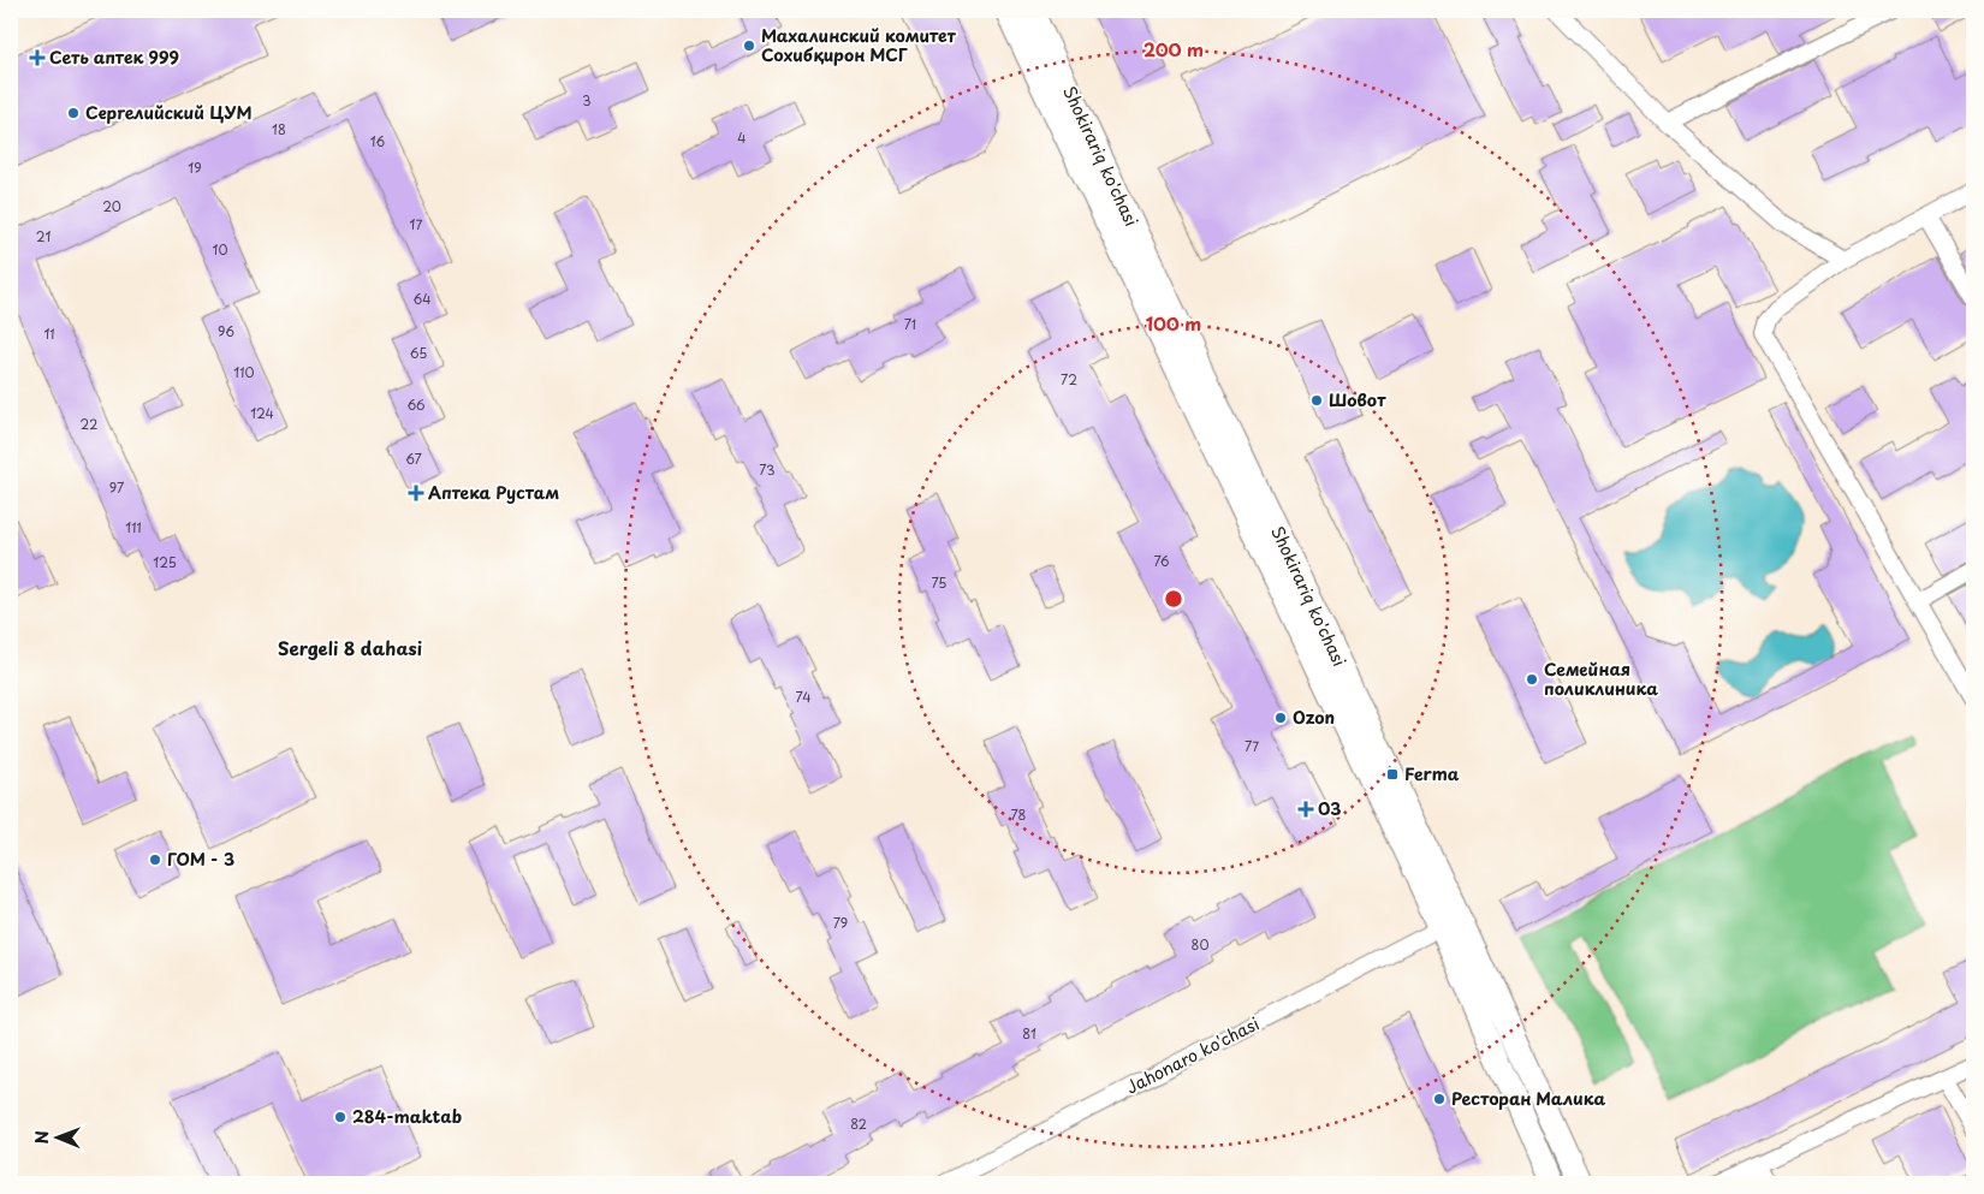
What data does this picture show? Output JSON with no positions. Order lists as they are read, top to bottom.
{
  "streets": {
    "main road": ["Shokirariq ko'chasi"],
    "street": ["Jahonaro ko'chasi"]
  },
  "crossings": [
    ["Shokirariq ko'chasi", "Jahonaro ko'chasi"]
  ],
  "districts": ["Sergeli 8 dahasi"],
  "places": {
    "other": [
      "Махалинский комитет Сохибқирон МСГ",
      "Сергелийский ЦУМ",
      "Шовот",
      "Семейная поликлиника",
      "Ozon",
      "ГОМ - 3",
      "Ресторан Малика",
      "284-maktab"
    ],
    "health": ["Сеть аптек 999", "Аптека Рустам", "03"],
    "transit": ["Ferma"]
  },
  "house_numbers": [
    "3",
    "18",
    "4",
    "16",
    "19",
    "20",
    "17",
    "21",
    "10",
    "64",
    "71",
    "96",
    "11",
    "65",
    "110",
    "72",
    "66",
    "124",
    "22",
    "67",
    "73",
    "97",
    "111",
    "76",
    "125",
    "75",
    "74",
    "77",
    "78",
    "79",
    "80",
    "81",
    "82"
  ],
  "north": "left",
  "rings": ["200 m", "100 m"]
}
